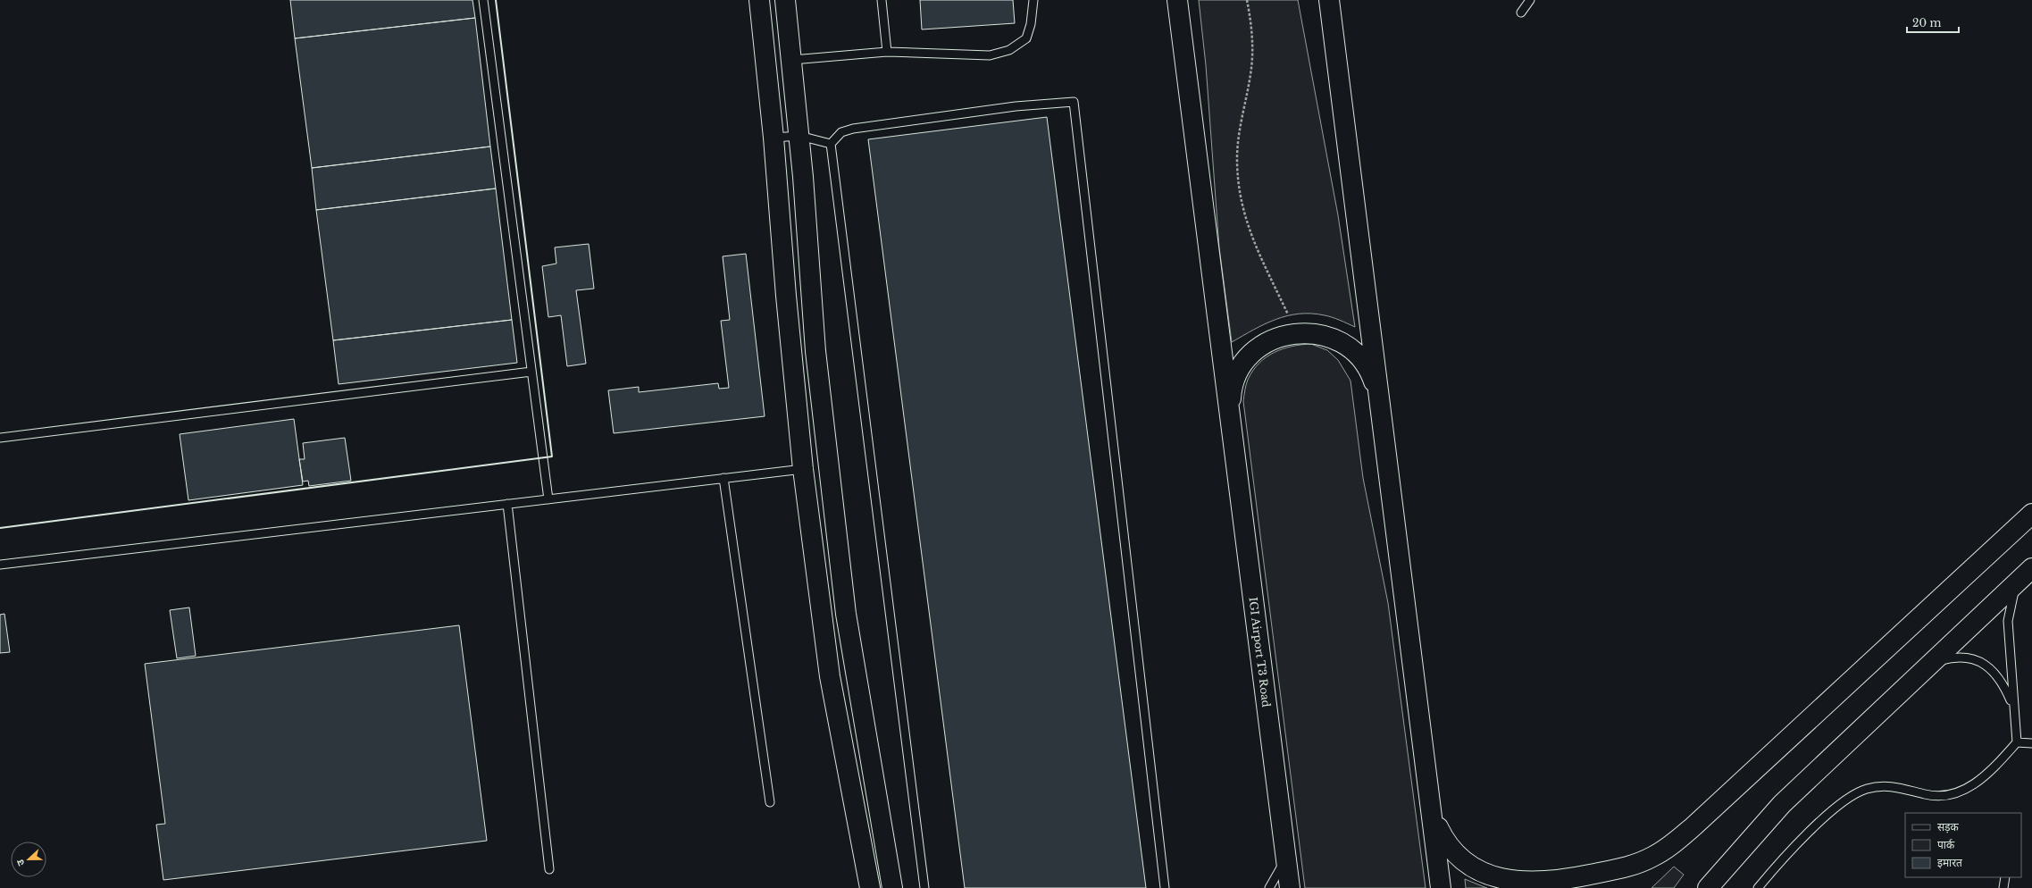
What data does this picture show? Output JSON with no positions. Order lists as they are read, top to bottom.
{
  "streets": {
    "main road": ["IGI Airport T3 Road"]
  },
  "legend": ["सड़क", "पार्क", "इमारत"],
  "scale_bar": "20 m",
  "north": "left"
}
